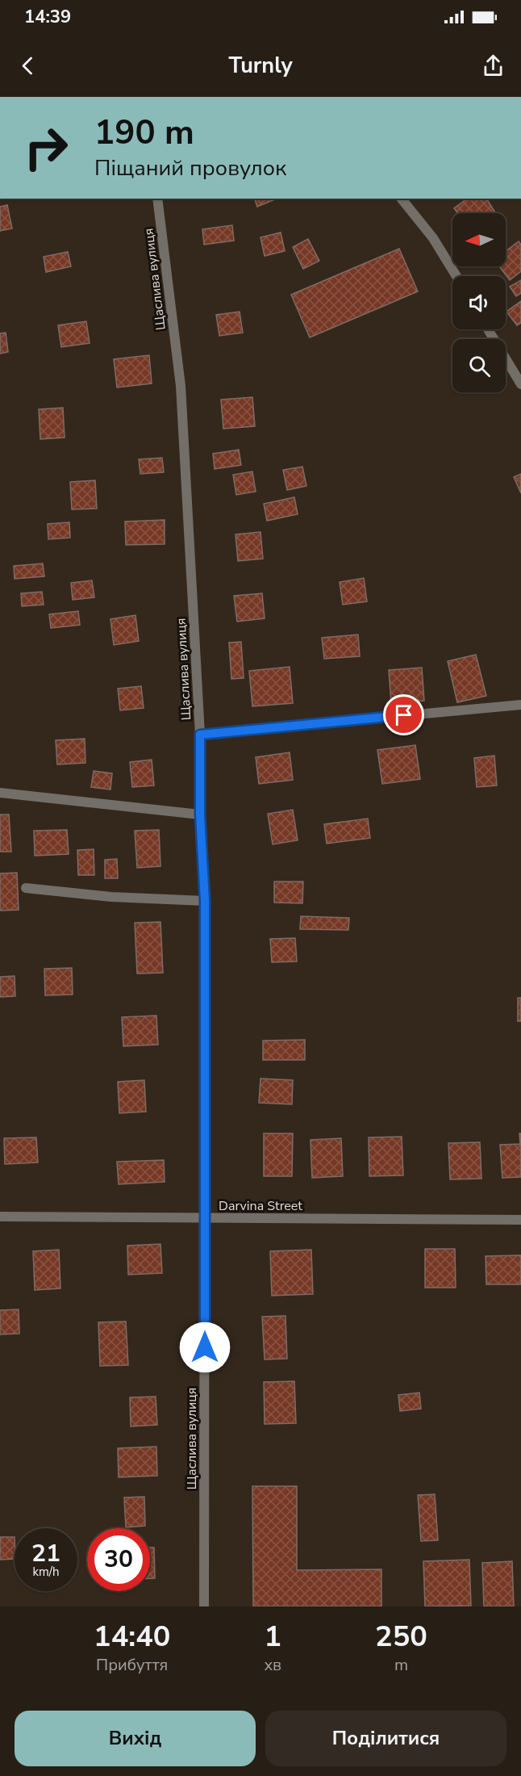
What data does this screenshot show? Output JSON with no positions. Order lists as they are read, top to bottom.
{
  "streets": {
    "street": ["Щаслива вулиця", "Darvina Street"]
  },
  "crossings": [
    ["Щаслива вулиця", "Darvina Street"]
  ],
  "north": "left",
  "page": {
    "status": "14:39",
    "header": "Turnly",
    "turn": ["190 m", "Піщаний провулок"],
    "speed": "21 km/h",
    "limit": "30",
    "eta": [
      "14:40",
      "Прибуття",
      "1",
      "хв",
      "250",
      "m"
    ],
    "buttons": ["Вихід", "Поділитися"]
  }
}
